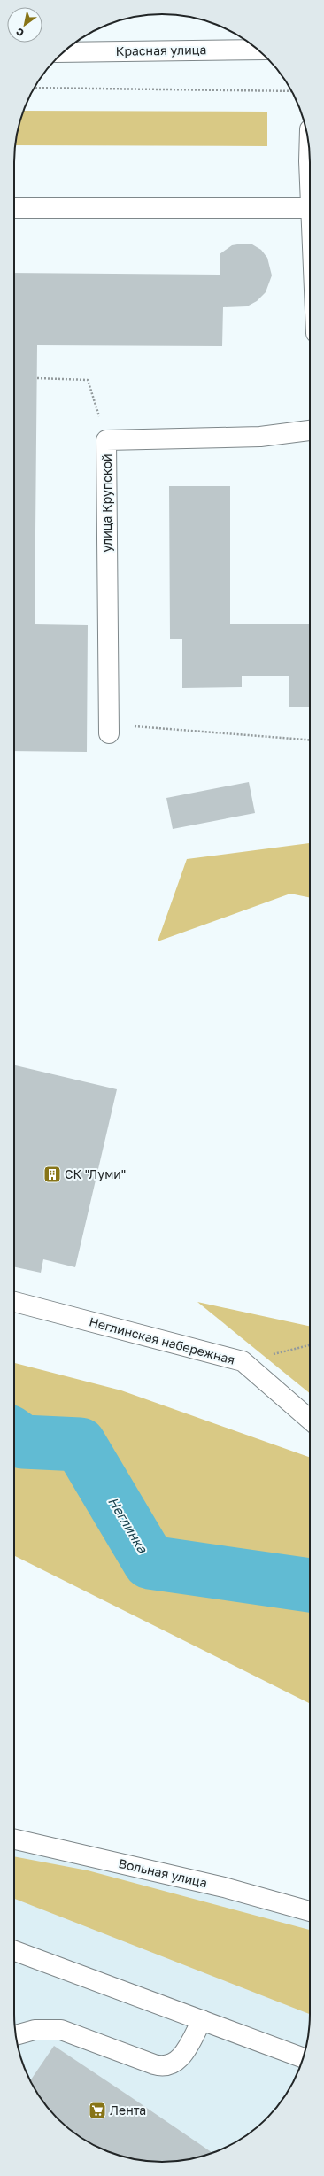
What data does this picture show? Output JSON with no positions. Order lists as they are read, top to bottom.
{
  "streets": {
    "street": [
      "Красная улица",
      "улица Крупской",
      "Неглинская набережная",
      "Вольная улица"
    ]
  },
  "water": ["Неглинка"],
  "places": {
    "building": ["СК \"Луми\""],
    "supermarket": ["Лента"]
  },
  "north": "bottom left"
}
